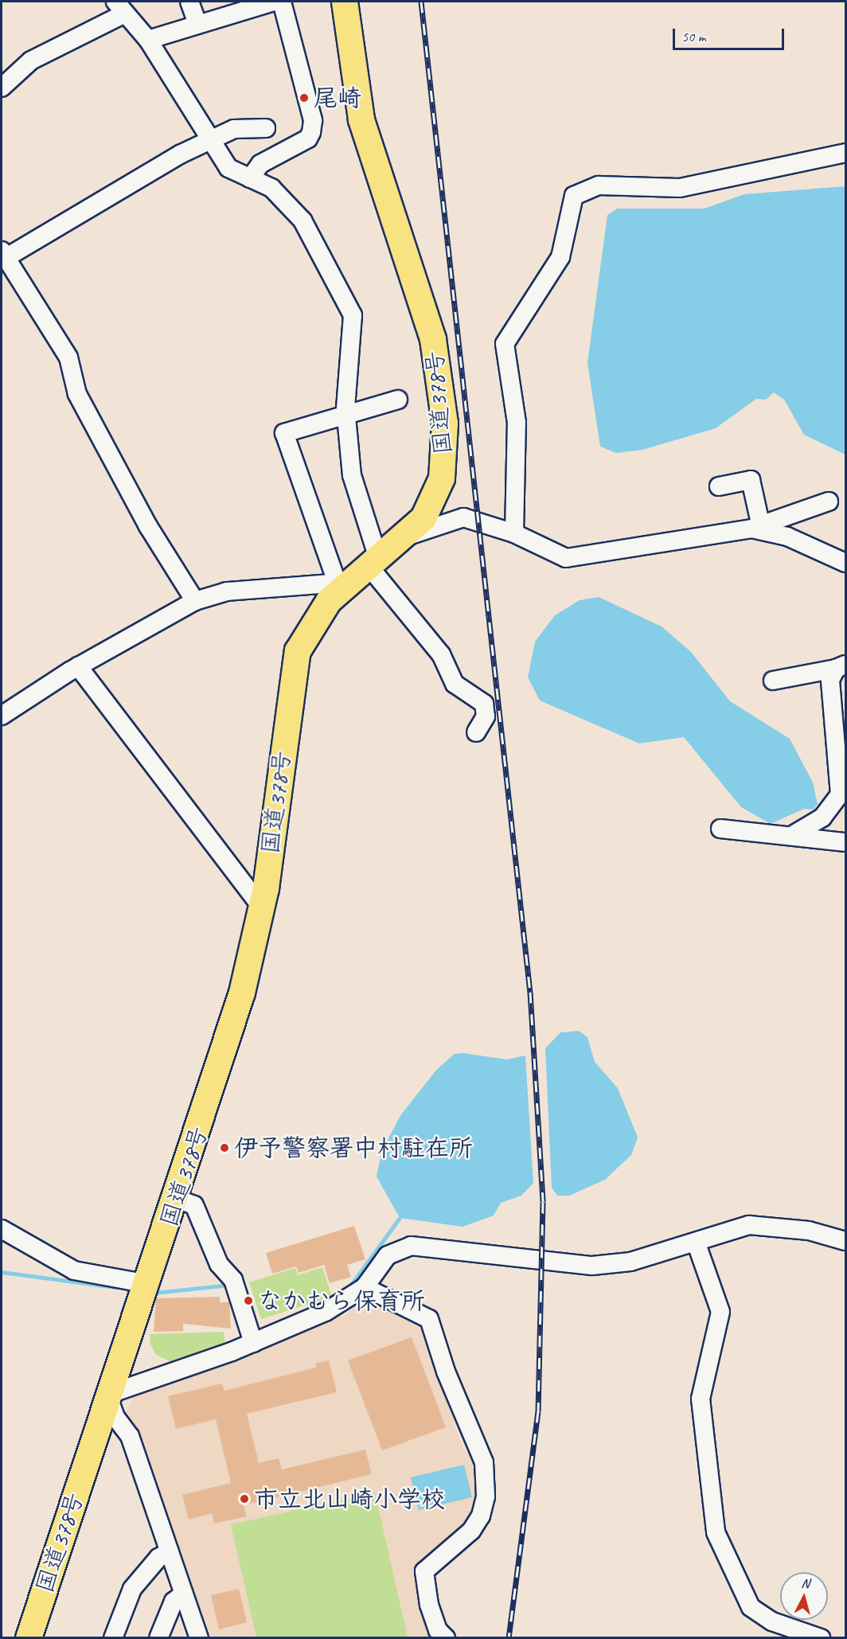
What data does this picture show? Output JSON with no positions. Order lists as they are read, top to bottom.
{
  "streets": {
    "highway": ["国道378号"]
  },
  "places": [
    "尾崎",
    "伊予警察署中村駐在所",
    "なかむら保育所",
    "市立北山崎小学校"
  ],
  "scale_bar": "50 m",
  "north": "top"
}
